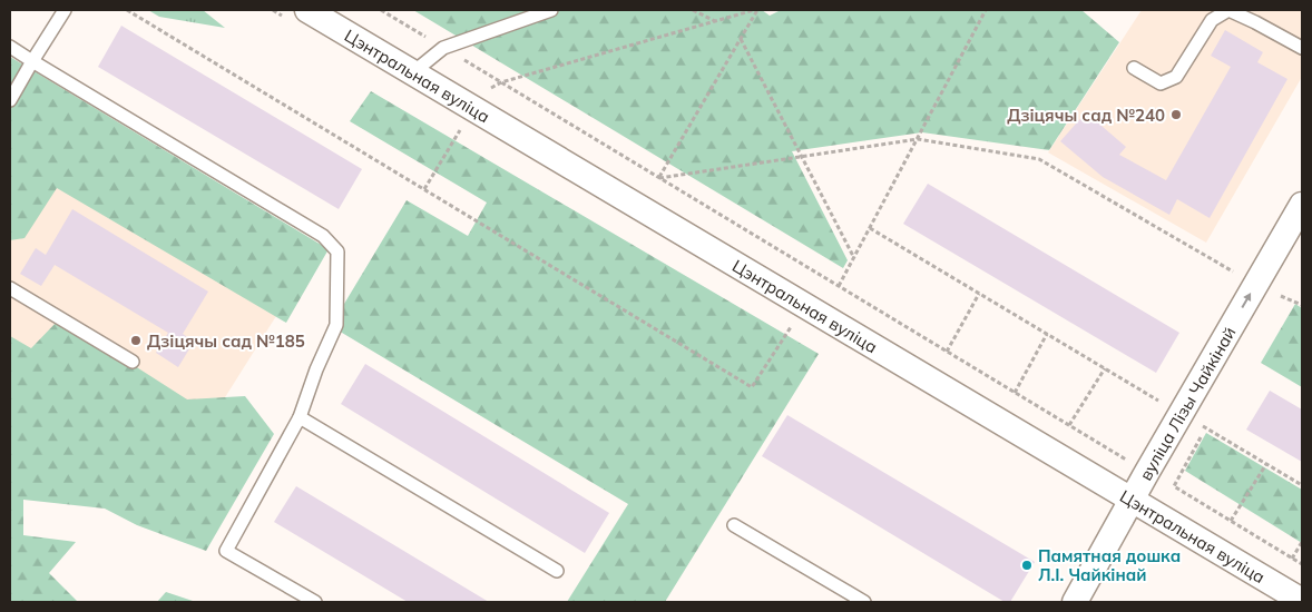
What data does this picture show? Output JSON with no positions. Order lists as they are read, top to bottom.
{
  "streets": {
    "street": ["Цэнтральная вуліца", "вуліца Лізы Чайкінай"]
  },
  "crossings": [
    ["Цэнтральная вуліца", "вуліца Лізы Чайкінай"]
  ],
  "one_way": ["вуліца Лізы Чайкінай"],
  "places": ["Дзіцячы сад №240", "Дзіцячы сад №185", "Памятная дошка Л.І. Чайкінай"]
}
